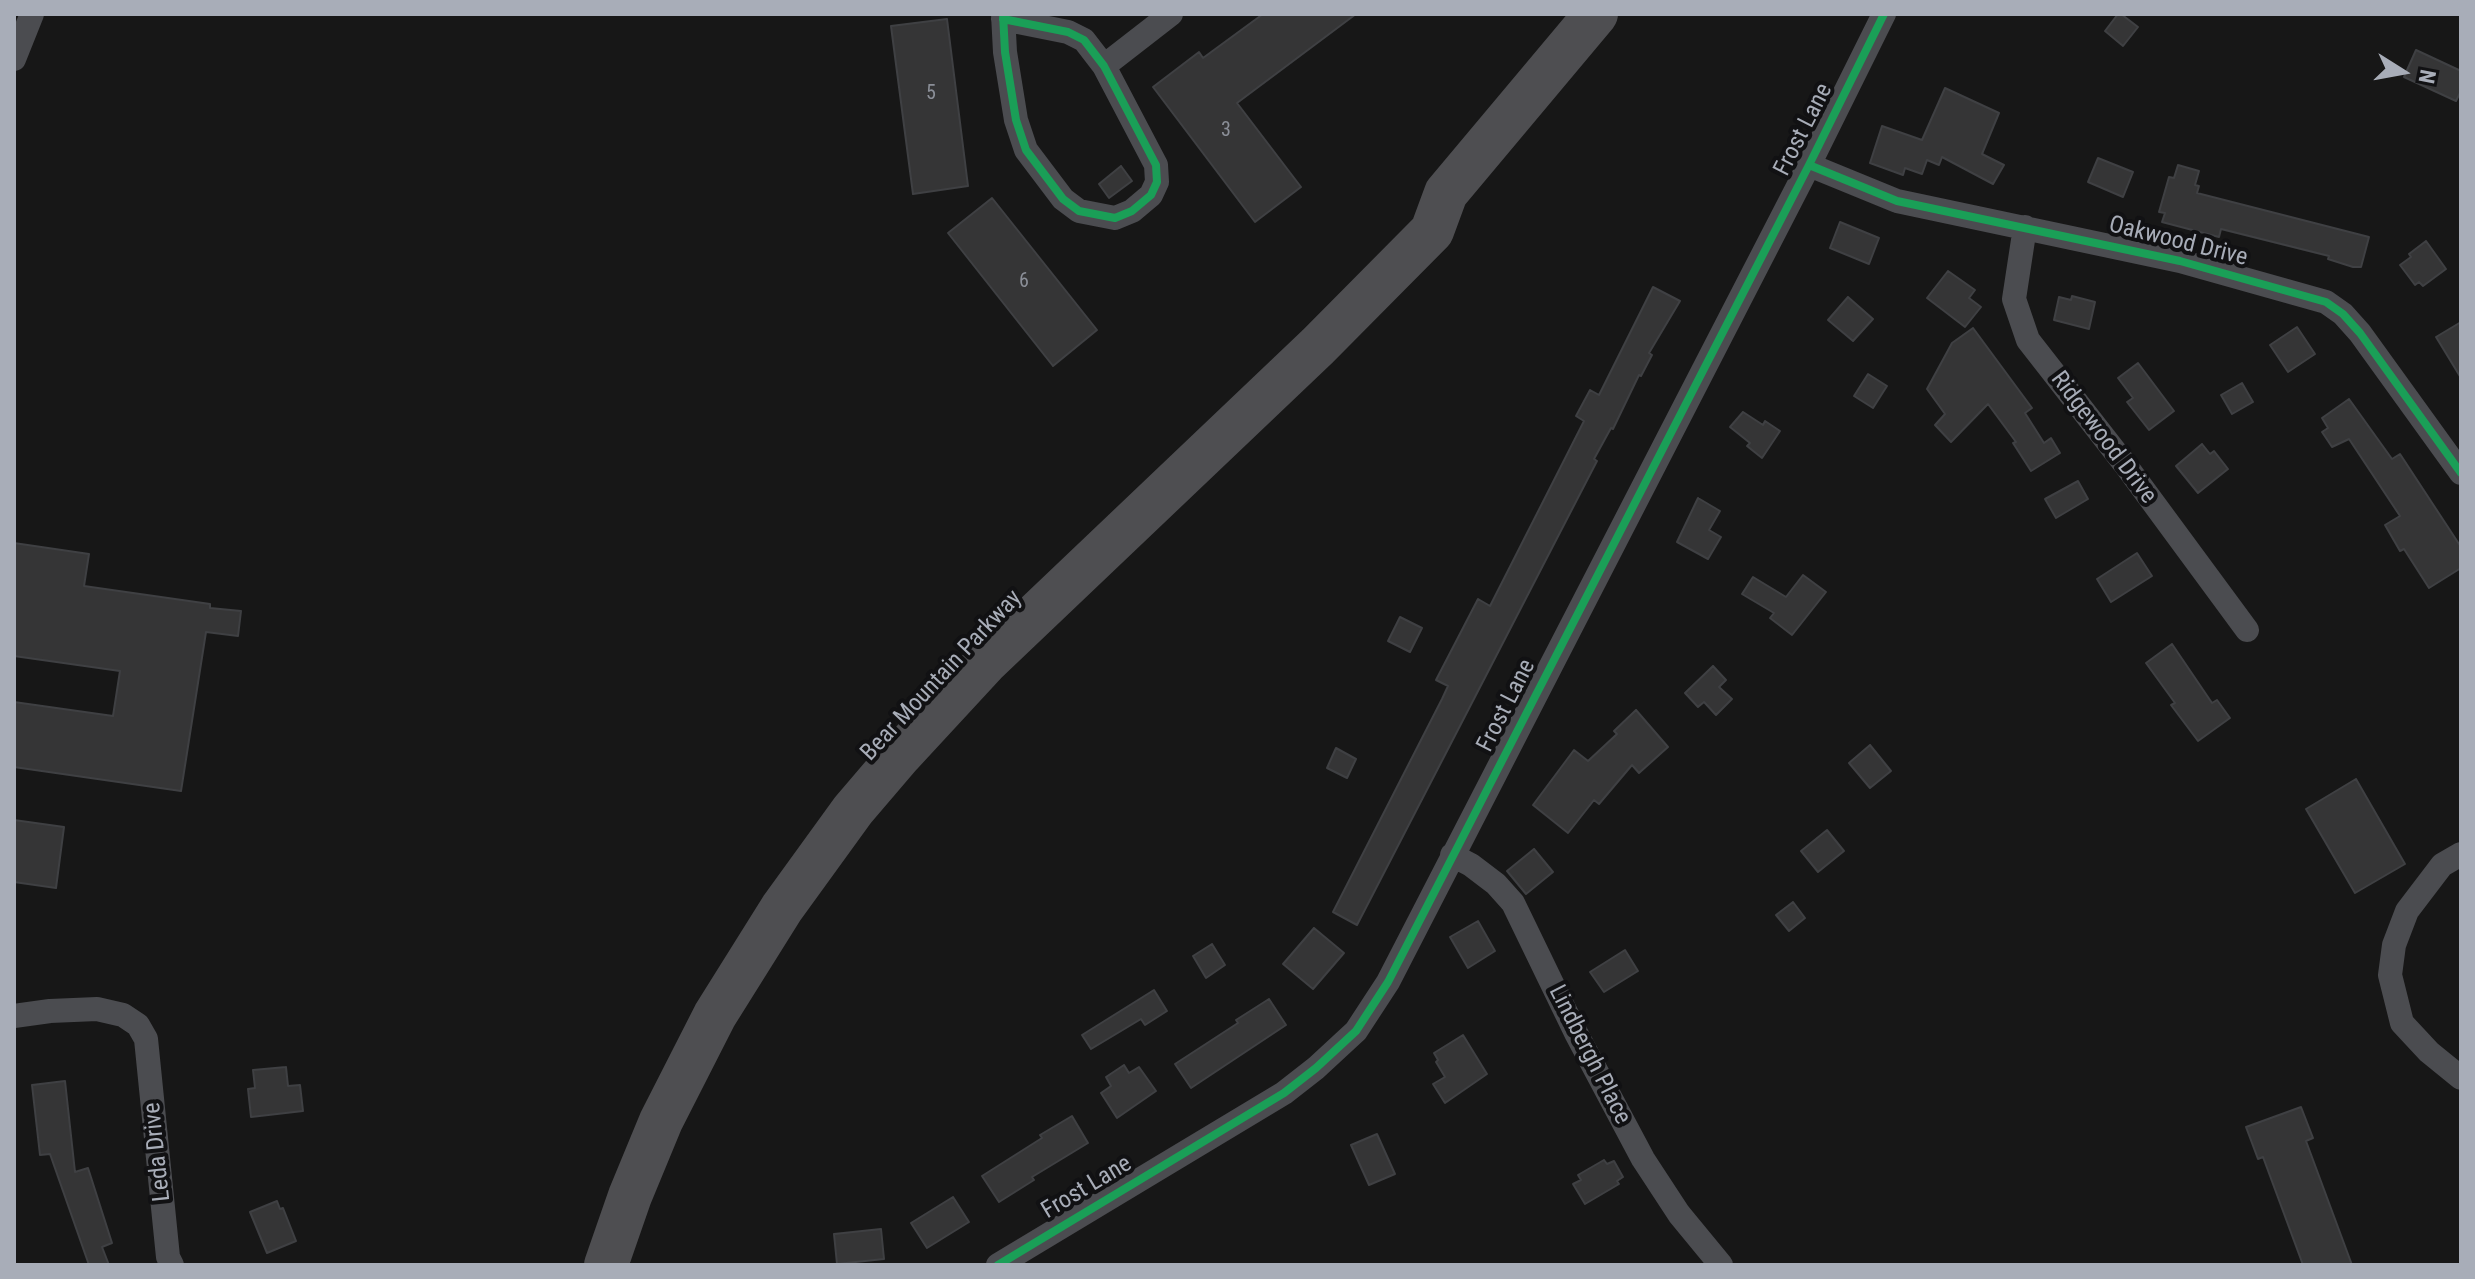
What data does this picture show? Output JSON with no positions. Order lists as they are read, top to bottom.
{
  "streets": {
    "highway": ["Bear Mountain Parkway"],
    "street": [
      "Frost Lane",
      "Oakwood Drive",
      "Ridgewood Drive",
      "Lindbergh Place",
      "Leda Drive"
    ]
  },
  "crossings": [
    ["Frost Lane", "Oakwood Drive"],
    ["Frost Lane", "Lindbergh Place"],
    ["Oakwood Drive", "Ridgewood Drive"]
  ],
  "house_numbers": ["5", "3", "6"],
  "north": "right"
}
